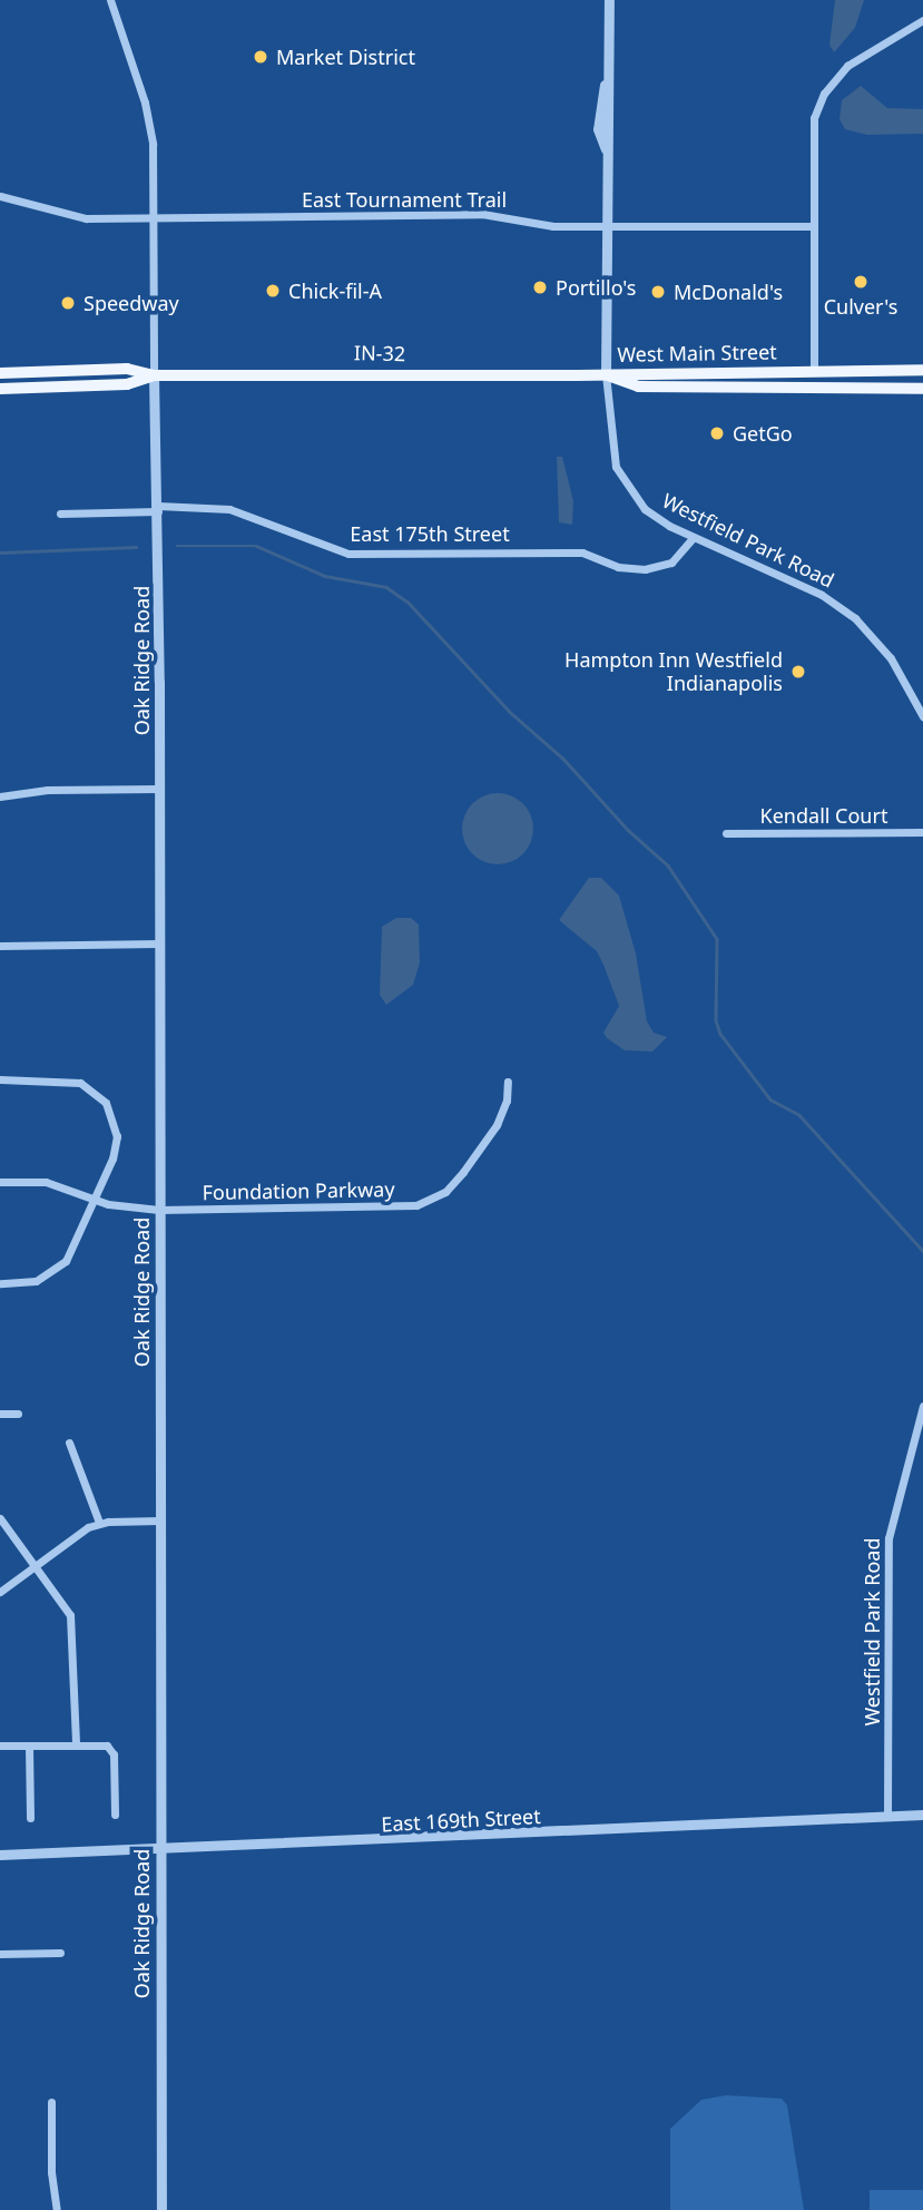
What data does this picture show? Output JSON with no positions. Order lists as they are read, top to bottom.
{
  "streets": {
    "main road": ["IN-32", "West Main Street"],
    "street": [
      "East Tournament Trail",
      "East 175th Street",
      "Westfield Park Road",
      "Oak Ridge Road",
      "Kendall Court",
      "Foundation Parkway",
      "East 169th Street"
    ]
  },
  "crossings": [
    ["IN-32", "West Main Street"],
    ["IN-32", "Westfield Park Road"],
    ["IN-32", "Oak Ridge Road"],
    ["West Main Street", "Westfield Park Road"],
    ["East 175th Street", "Westfield Park Road"],
    ["East 175th Street", "Oak Ridge Road"],
    ["Westfield Park Road", "East 169th Street"],
    ["Oak Ridge Road", "Foundation Parkway"],
    ["Oak Ridge Road", "East 169th Street"]
  ],
  "places": [
    "Market District",
    "Culver's",
    "Portillo's",
    "Chick-fil-A",
    "McDonald's",
    "Speedway",
    "GetGo",
    "Hampton Inn Westfield Indianapolis"
  ]
}
